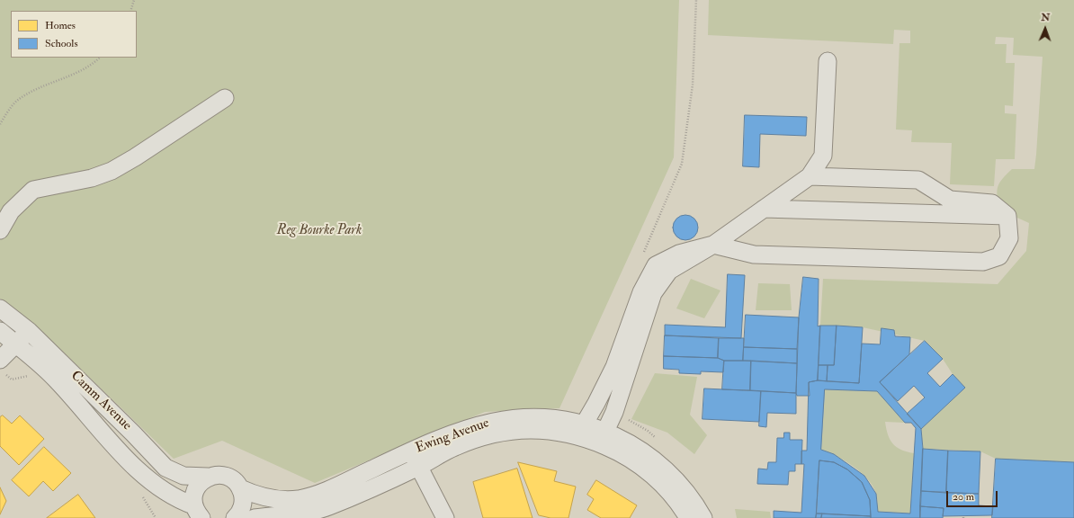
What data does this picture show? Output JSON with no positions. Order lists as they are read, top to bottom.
{
  "streets": {
    "street": ["Camm Avenue", "Ewing Avenue"]
  },
  "crossings": [
    ["Camm Avenue", "Ewing Avenue"]
  ],
  "parks": ["Reg Bourke Park"],
  "legend": ["Homes", "Schools"],
  "scale_bar": "20 m",
  "north": "top"
}
